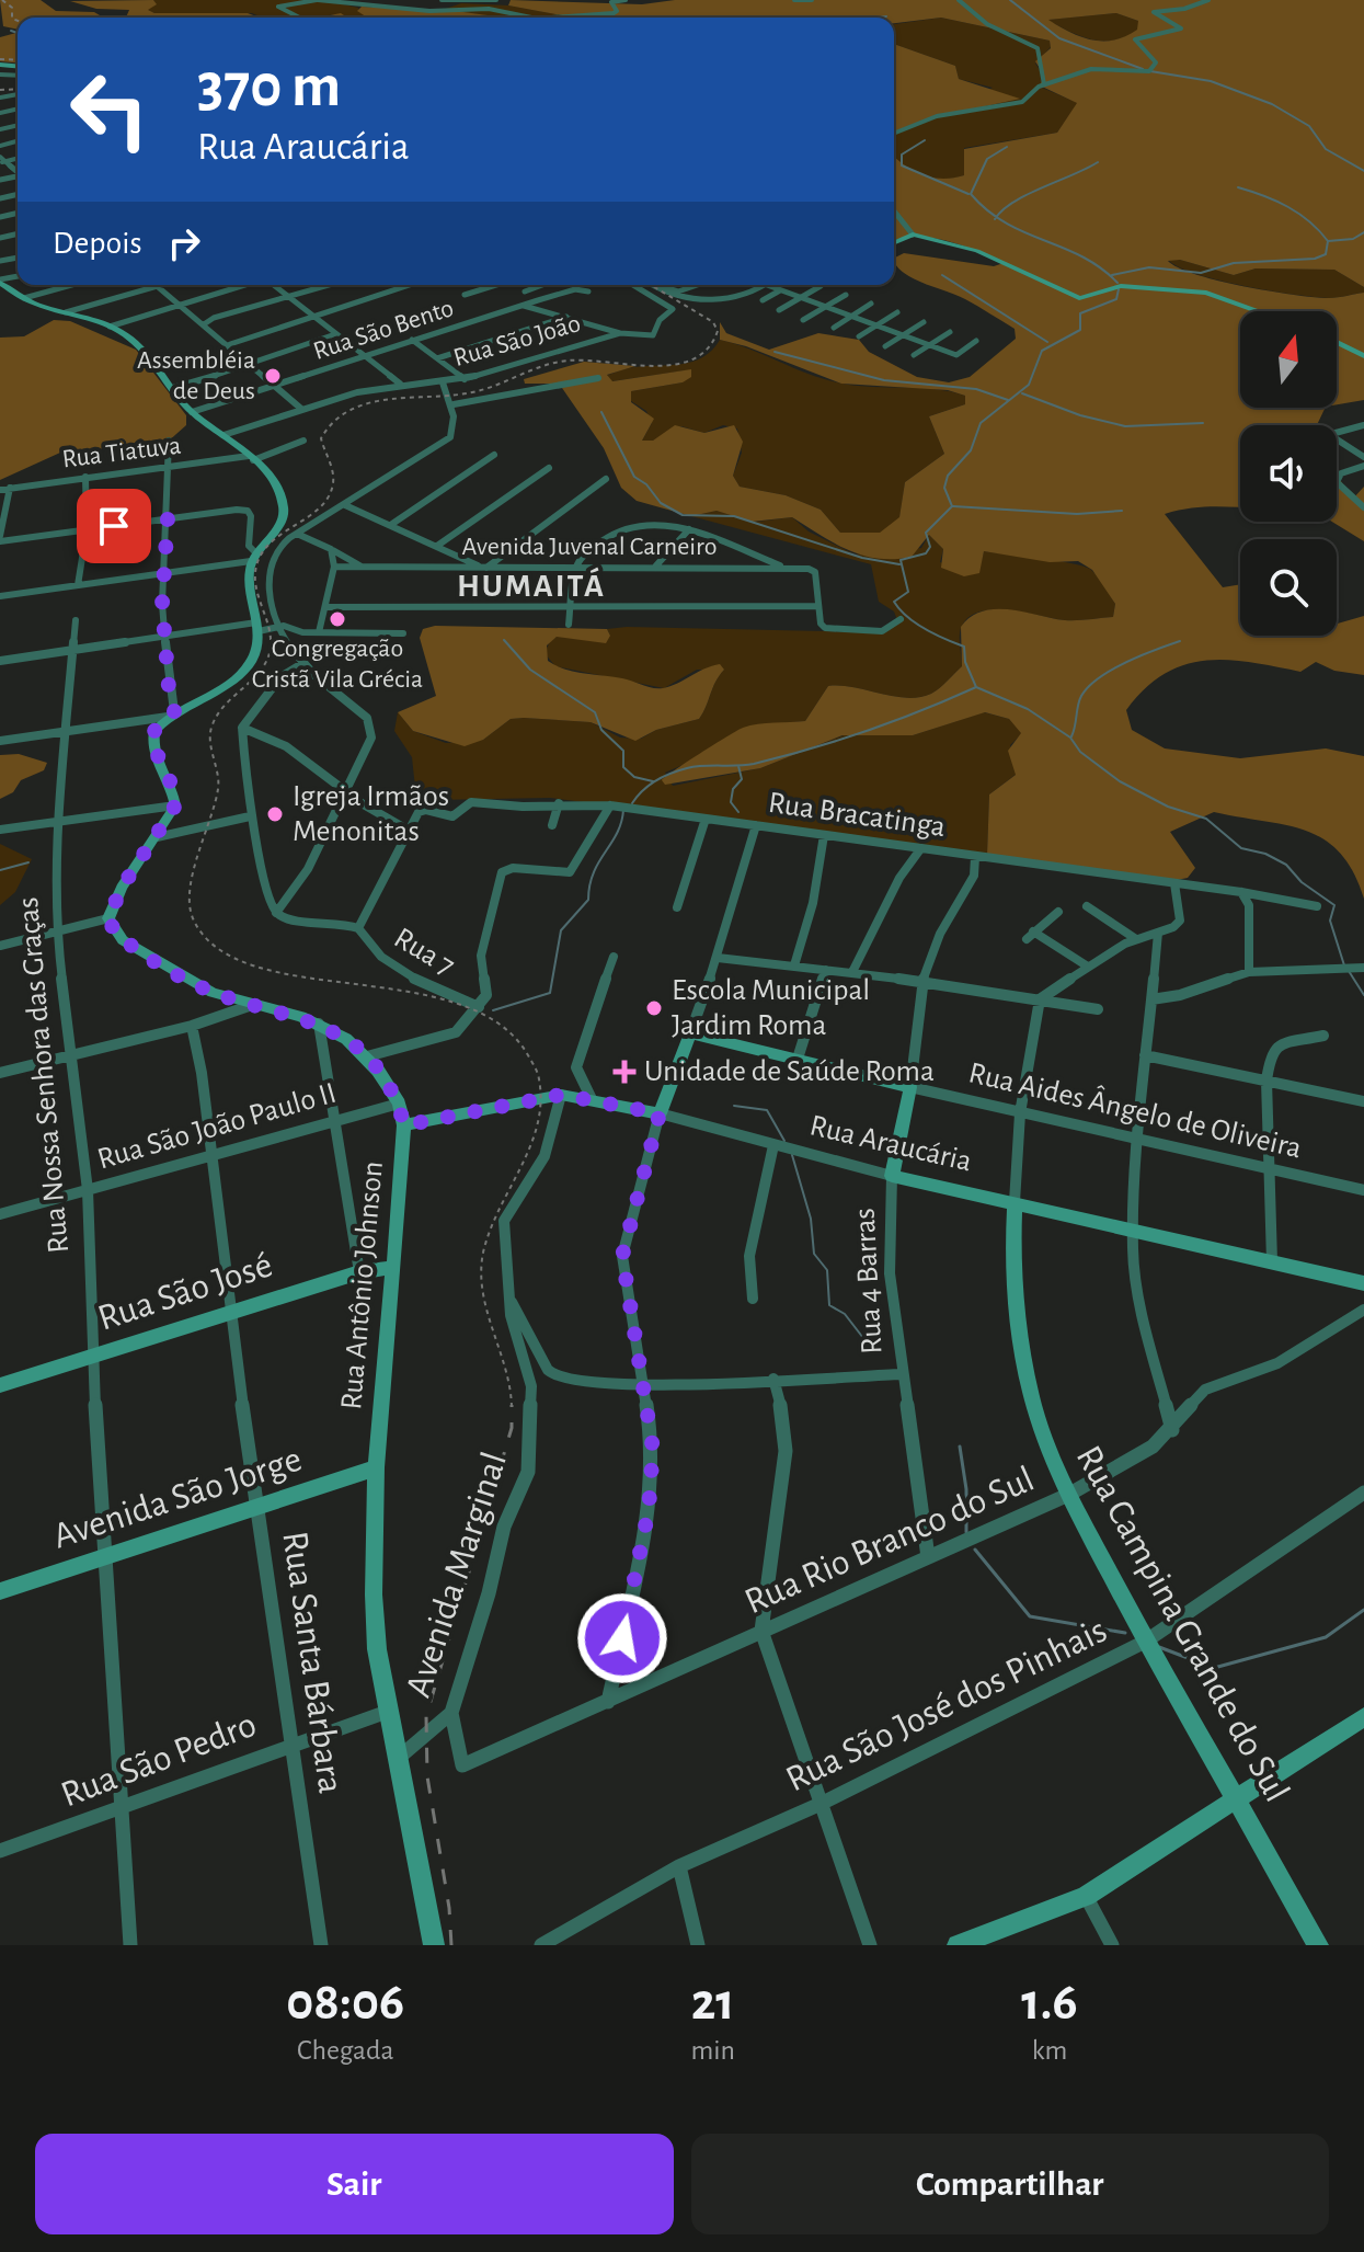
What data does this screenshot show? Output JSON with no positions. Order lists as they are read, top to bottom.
{
  "streets": {
    "street": [
      "Rua São Bento",
      "Rua São João",
      "Rua Tiatuva",
      "Avenida Juvenal Carneiro",
      "Rua Bracatinga",
      "Rua 7",
      "Rua Nossa Senhora das Graças",
      "Rua Aides Ângelo de Oliveira",
      "Rua São João Paulo II",
      "Rua Araucária",
      "Rua 4 Barras",
      "Rua Antônio Johnson",
      "Rua São José",
      "Avenida São Jorge",
      "Rua Rio Branco do Sul",
      "Avenida Marginal",
      "Rua Campina Grande do Sul",
      "Rua Santa Bárbara",
      "Rua São José dos Pinhais",
      "Rua São Pedro"
    ]
  },
  "crossings": [
    ["Rua Bracatinga", "Rua 7"],
    ["Rua Bracatinga", "Rua 4 Barras"],
    ["Rua Nossa Senhora das Graças", "Rua São João Paulo II"],
    ["Rua Nossa Senhora das Graças", "Rua São José"],
    ["Rua Nossa Senhora das Graças", "Avenida São Jorge"],
    ["Rua Nossa Senhora das Graças", "Rua São Pedro"],
    ["Rua Aides Ângelo de Oliveira", "Rua 4 Barras"],
    ["Rua Aides Ângelo de Oliveira", "Rua Campina Grande do Sul"],
    ["Rua São João Paulo II", "Rua Antônio Johnson"],
    ["Rua São João Paulo II", "Rua Santa Bárbara"],
    ["Rua Araucária", "Rua 4 Barras"],
    ["Rua Araucária", "Rua Antônio Johnson"],
    ["Rua Araucária", "Avenida Marginal"],
    ["Rua Araucária", "Rua Campina Grande do Sul"],
    ["Rua 4 Barras", "Rua Rio Branco do Sul"],
    ["Rua Antônio Johnson", "Rua São José"],
    ["Rua Antônio Johnson", "Avenida São Jorge"],
    ["Rua Antônio Johnson", "Avenida Marginal"],
    ["Rua Antônio Johnson", "Rua São Pedro"],
    ["Rua São José", "Rua Santa Bárbara"],
    ["Avenida São Jorge", "Rua Santa Bárbara"],
    ["Rua Rio Branco do Sul", "Avenida Marginal"],
    ["Rua Rio Branco do Sul", "Rua Campina Grande do Sul"],
    ["Rua Campina Grande do Sul", "Rua São José dos Pinhais"],
    ["Rua Santa Bárbara", "Rua São Pedro"]
  ],
  "districts": ["HUMAITÁ"],
  "places": {
    "other": [
      "Assembléia de Deus",
      "Congregação Cristã Vila Grécia",
      "Igreja Irmãos Menonitas",
      "Escola Municipal Jardim Roma"
    ],
    "health": ["Unidade de Saúde Roma"]
  },
  "north": "top",
  "page": {
    "turn": ["370 m", "Rua Araucária"],
    "then": "Depois",
    "eta": [
      "08:06",
      "Chegada",
      "21",
      "min",
      "1.6",
      "km"
    ],
    "buttons": ["Sair", "Compartilhar"]
  }
}
